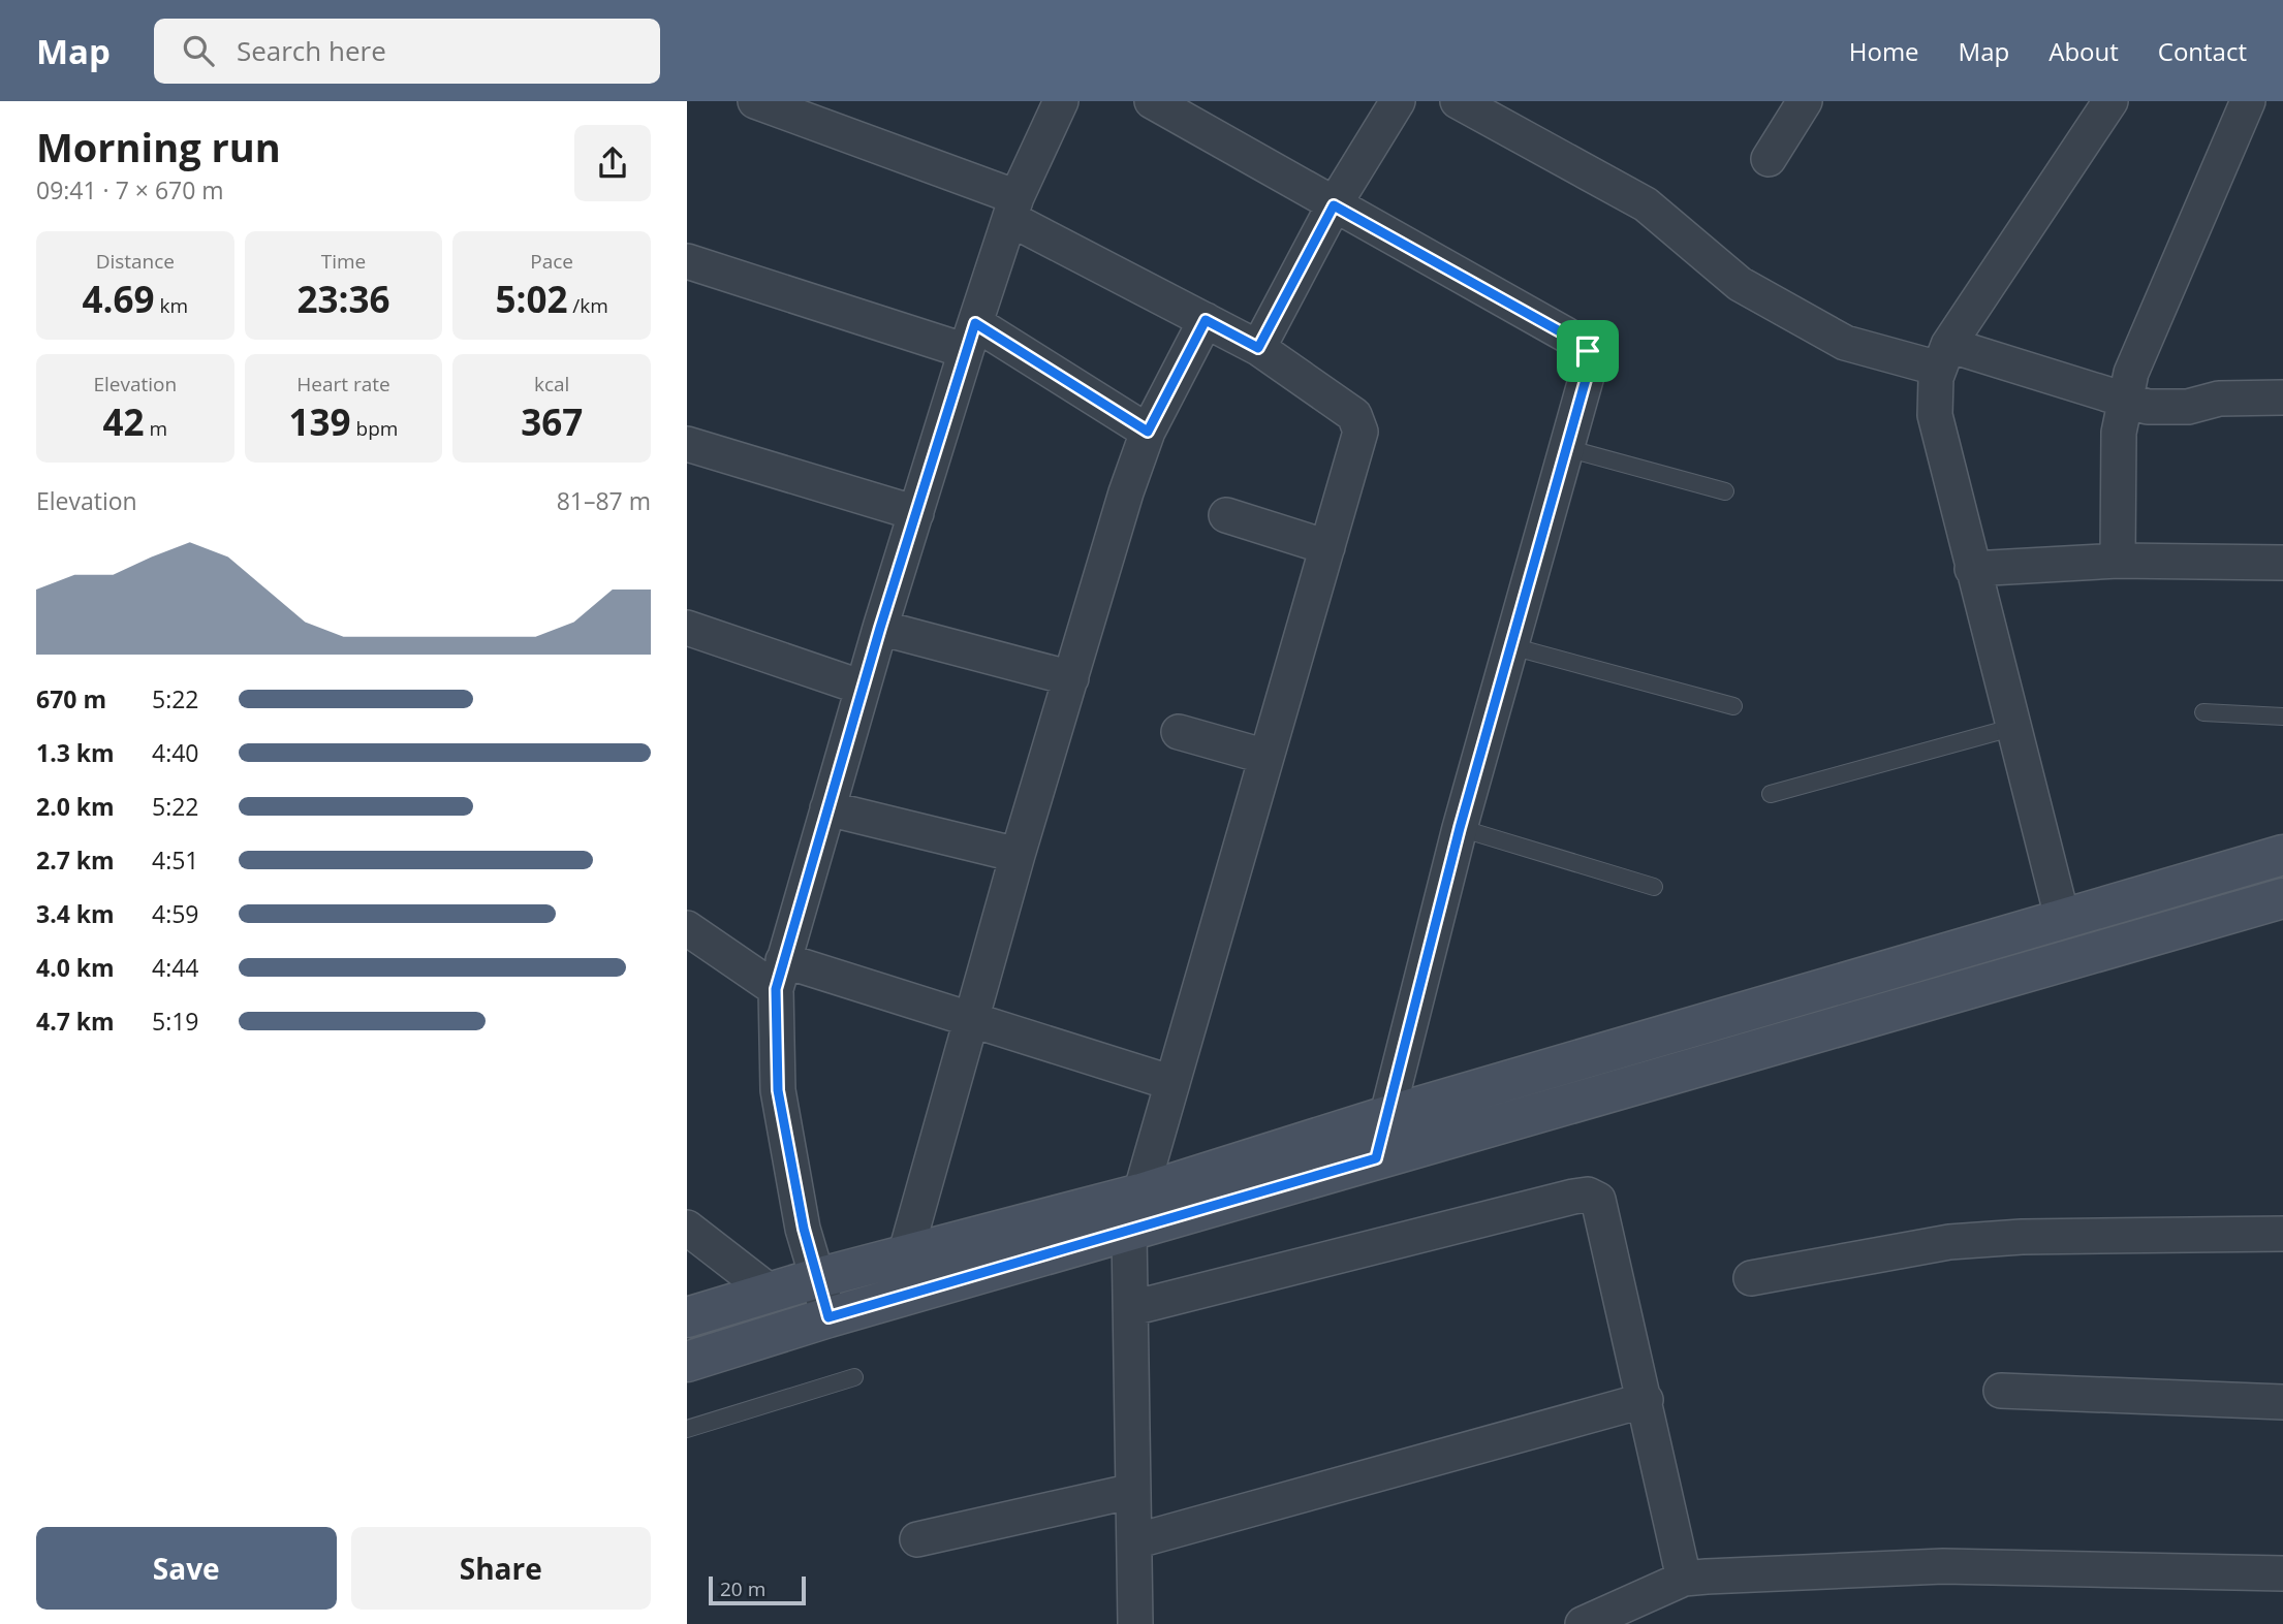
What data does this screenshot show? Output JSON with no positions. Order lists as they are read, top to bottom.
{
  "scale_bar": "20 m",
  "page": {
    "header": "Map",
    "search": "Search here",
    "nav": [
      "Home",
      "Map",
      "About",
      "Contact"
    ],
    "heading": ["Morning run", "09:41 · 7 × 670 m"],
    "stats": [
      ["Distance", "4.69 km"],
      ["Time", "23:36"],
      ["Pace", "5:02 /km"],
      ["Elevation", "42 m"],
      ["Heart rate", "139 bpm"],
      ["kcal", "367"]
    ],
    "chart": ["Elevation", "81–87 m"],
    "list": [
      {
        "name": "670 m",
        "note": "5:22"
      },
      {
        "name": "1.3 km",
        "note": "4:40"
      },
      {
        "name": "2.0 km",
        "note": "5:22"
      },
      {
        "name": "2.7 km",
        "note": "4:51"
      },
      {
        "name": "3.4 km",
        "note": "4:59"
      },
      {
        "name": "4.0 km",
        "note": "4:44"
      },
      {
        "name": "4.7 km",
        "note": "5:19"
      }
    ],
    "buttons": ["Save", "Share"],
    "scale": "20 m"
  }
}
